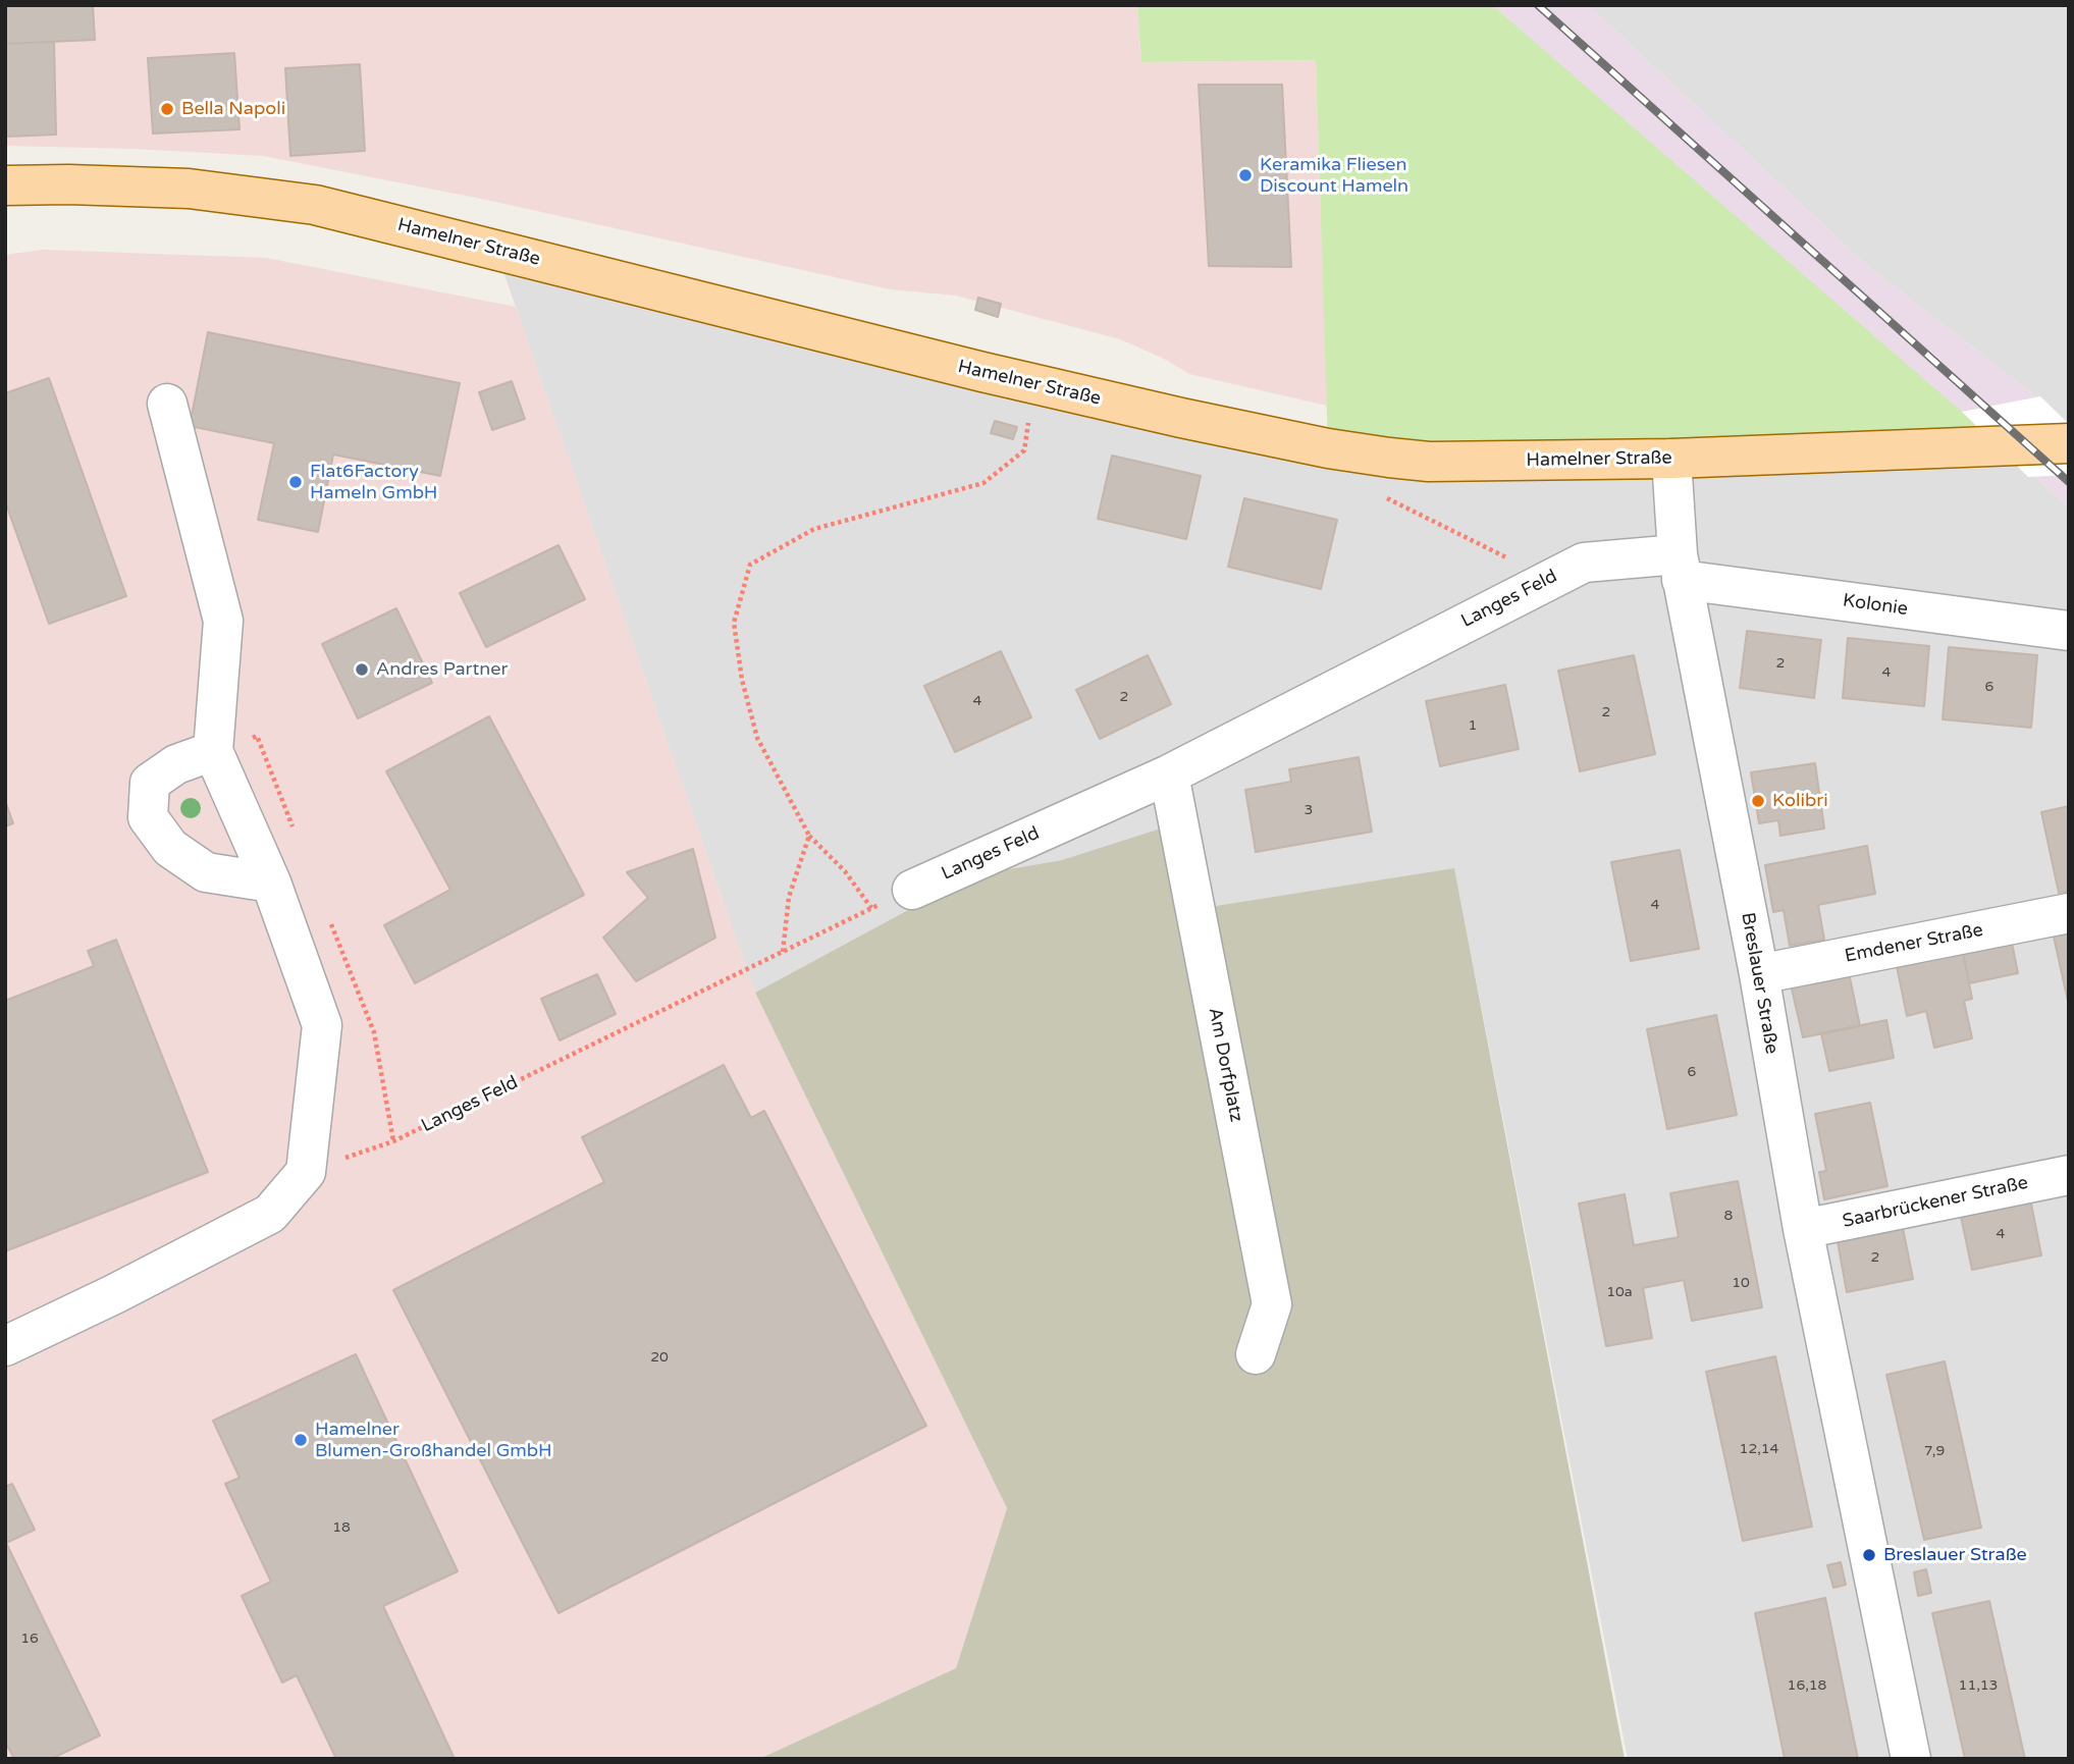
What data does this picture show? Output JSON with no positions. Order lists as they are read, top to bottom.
{
  "streets": {
    "main road": ["Hamelner Straße"],
    "street": [
      "Langes Feld",
      "Kolonie",
      "Emdener Straße",
      "Breslauer Straße",
      "Am Dorfplatz",
      "Saarbrückener Straße"
    ]
  },
  "crossings": [
    ["Hamelner Straße", "Breslauer Straße"],
    ["Langes Feld", "Kolonie"],
    ["Langes Feld", "Breslauer Straße"],
    ["Langes Feld", "Am Dorfplatz"],
    ["Kolonie", "Breslauer Straße"],
    ["Emdener Straße", "Breslauer Straße"],
    ["Breslauer Straße", "Saarbrückener Straße"]
  ],
  "places": [
    "Bella Napoli",
    "Keramika Fliesen Discount Hameln",
    "Flat6Factory Hameln GmbH",
    "Andres Partner",
    "Kolibri",
    "Hamelner Blumen-Großhandel GmbH",
    "Breslauer Straße"
  ],
  "house_numbers": [
    "2",
    "4",
    "6",
    "2",
    "4",
    "2",
    "1",
    "3",
    "4",
    "6",
    "8",
    "4",
    "2",
    "10",
    "10a",
    "20",
    "12,14",
    "7,9",
    "18",
    "16",
    "16,18",
    "11,13"
  ]
}
